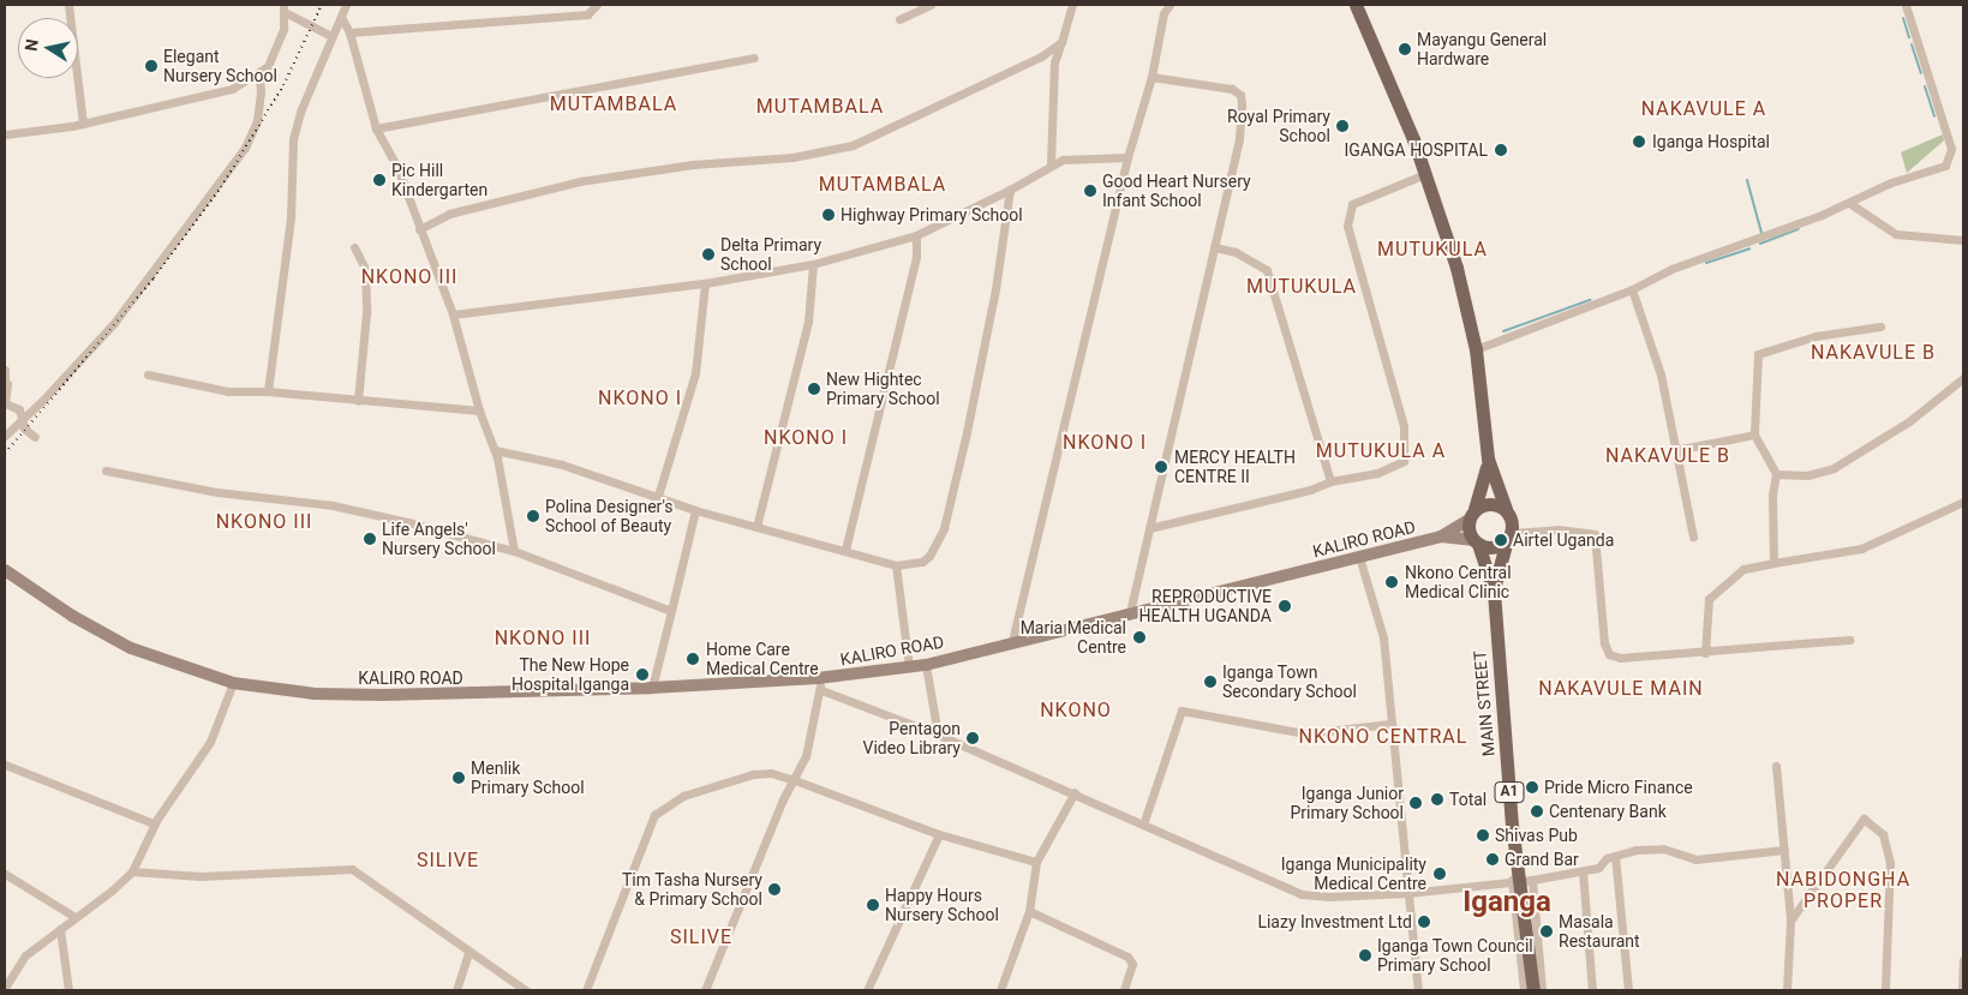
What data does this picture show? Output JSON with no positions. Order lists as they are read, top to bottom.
{
  "streets": {
    "main road": ["KALIRO ROAD", "MAIN STREET", "A1"]
  },
  "crossings": [
    ["KALIRO ROAD", "A1"],
    ["MAIN STREET", "A1"]
  ],
  "districts": [
    "MUTAMBALA",
    "MUTAMBALA",
    "NAKAVULE A",
    "MUTAMBALA",
    "MUTUKULA",
    "NKONO III",
    "MUTUKULA",
    "NAKAVULE B",
    "NKONO I",
    "NKONO I",
    "NKONO I",
    "MUTUKULA A",
    "NAKAVULE B",
    "NKONO III",
    "NKONO III",
    "NAKAVULE MAIN",
    "NKONO",
    "NKONO CENTRAL",
    "SILIVE",
    "NABIDONGHA PROPER",
    "Iganga",
    "SILIVE"
  ],
  "places": [
    "Mayangu General Hardware",
    "Elegant Nursery School",
    "Royal Primary School",
    "Iganga Hospital",
    "IGANGA HOSPITAL",
    "Pic Hill Kindergarten",
    "Good Heart Nursery Infant School",
    "Highway Primary School",
    "Delta Primary School",
    "New Hightec Primary School",
    "MERCY HEALTH CENTRE II",
    "Polina Designer's School of Beauty",
    "Life Angels' Nursery School",
    "Airtel Uganda",
    "Nkono Central Medical Clinic",
    "REPRODUCTIVE HEALTH UGANDA",
    "Maria Medical Centre",
    "Home Care Medical Centre",
    "The New Hope Hospital Iganga",
    "Iganga Town Secondary School",
    "Pentagon Video Library",
    "Menlik Primary School",
    "Pride Micro Finance",
    "Total",
    "Iganga Junior Primary School",
    "Centenary Bank",
    "Shivas Pub",
    "Grand Bar",
    "Iganga Municipality Medical Centre",
    "Tim Tasha Nursery & Primary School",
    "Happy Hours Nursery School",
    "Liazy Investment Ltd",
    "Masala Restaurant",
    "Iganga Town Council Primary School"
  ],
  "north": "left"
}
